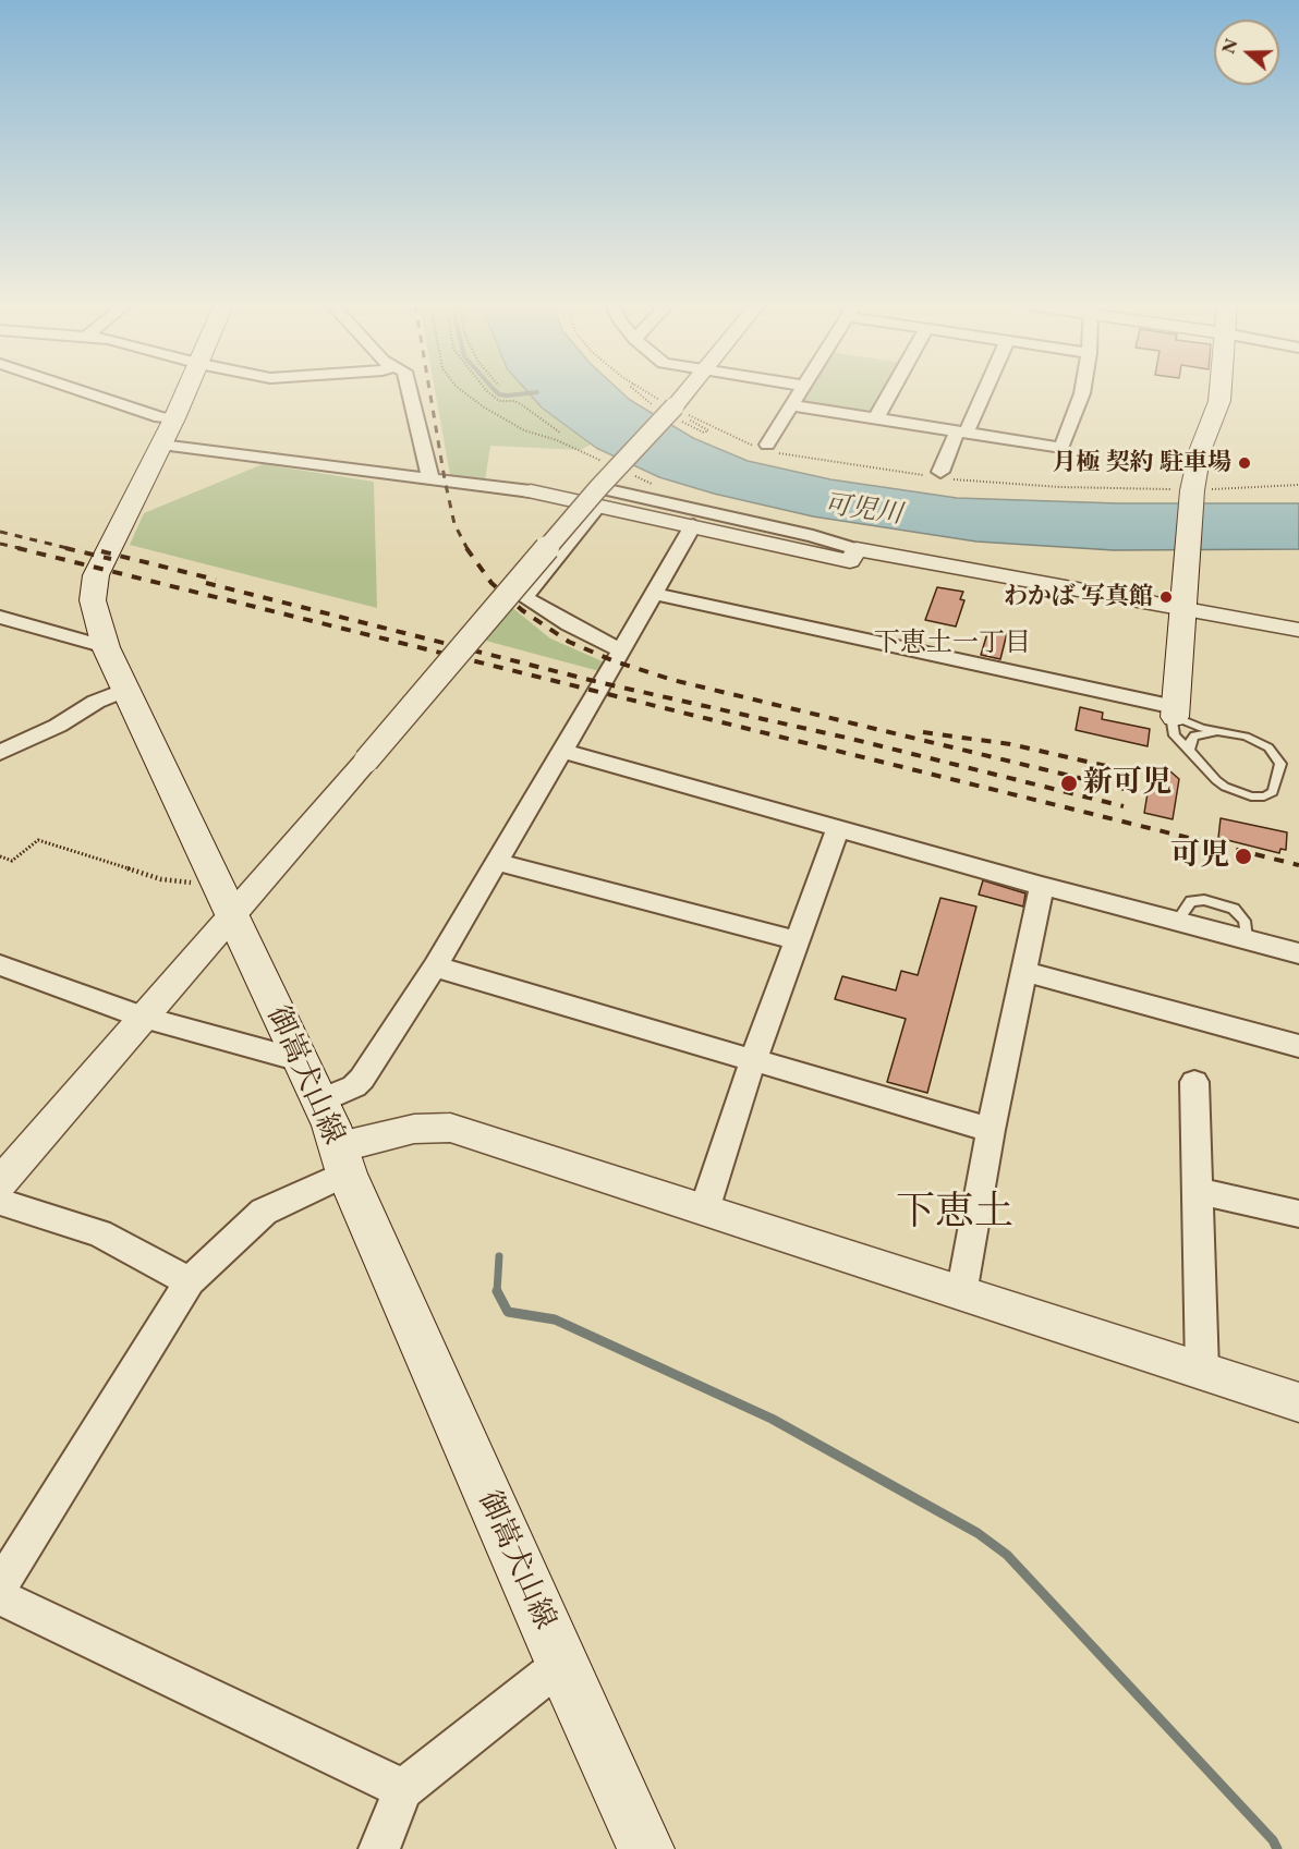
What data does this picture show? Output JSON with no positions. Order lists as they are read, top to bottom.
{
  "streets": {
    "main road": ["御嵩犬山線"]
  },
  "districts": ["下恵土一丁目", "下恵土"],
  "water": ["可児川"],
  "places": [
    "月極 契約 駐車場",
    "わかば 写真館",
    "新可児",
    "可児"
  ],
  "north": "left"
}
